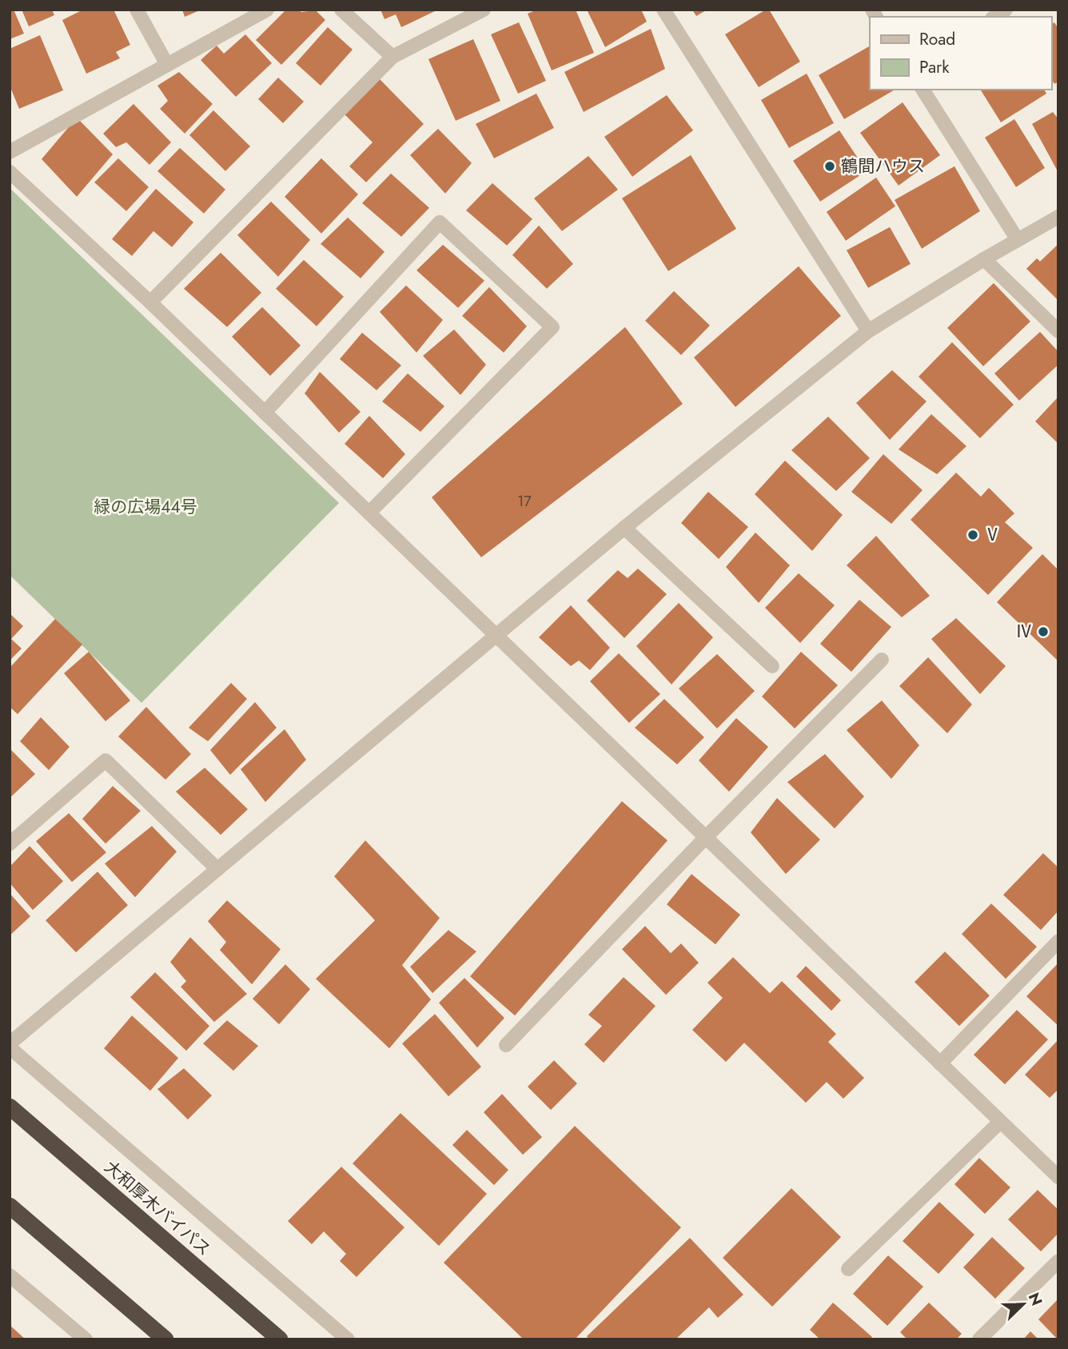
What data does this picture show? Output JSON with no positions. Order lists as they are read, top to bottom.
{
  "streets": {
    "highway": ["大和厚木バイパス"]
  },
  "parks": ["緑の広場44号"],
  "places": ["鶴間ハウス", "Ⅴ", "Ⅳ"],
  "house_numbers": ["17"],
  "legend": ["Road", "Park"],
  "north": "top right"
}
